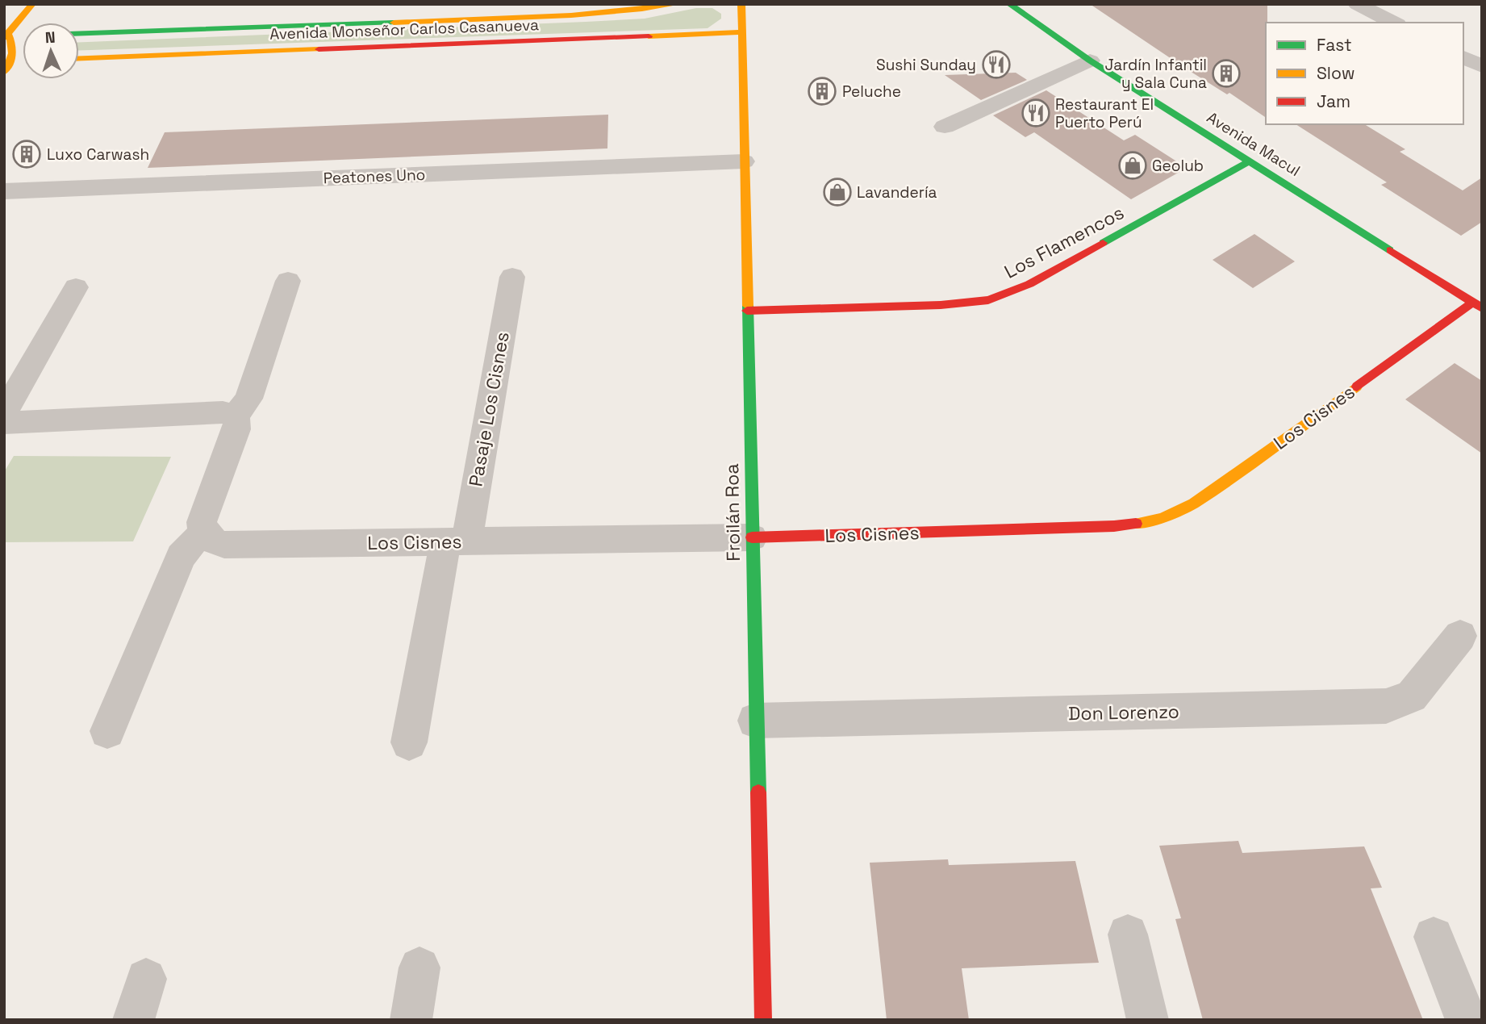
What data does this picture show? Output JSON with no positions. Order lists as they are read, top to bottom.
{
  "streets": {
    "main road": [
      "Avenida Monseñor Carlos Casanueva",
      "Avenida Macul",
      "Los Flamencos",
      "Los Cisnes",
      "Froilán Roa"
    ],
    "street": ["Peatones Uno", "Pasaje Los Cisnes", "Don Lorenzo"]
  },
  "crossings": [
    ["Avenida Monseñor Carlos Casanueva", "Froilán Roa"],
    ["Avenida Macul", "Los Flamencos"],
    ["Avenida Macul", "Los Cisnes"],
    ["Peatones Uno", "Froilán Roa"],
    ["Los Flamencos", "Froilán Roa"],
    ["Pasaje Los Cisnes", "Los Cisnes"],
    ["Los Cisnes", "Froilán Roa"],
    ["Froilán Roa", "Don Lorenzo"]
  ],
  "places": {
    "restaurant": ["Sushi Sunday", "Restaurant El Puerto Perú"],
    "building": ["Jardín Infantil y Sala Cuna", "Peluche", "Luxo Carwash"],
    "shop": ["Geolub", "Lavandería"]
  },
  "legend": ["Fast", "Slow", "Jam"],
  "north": "top"
}
